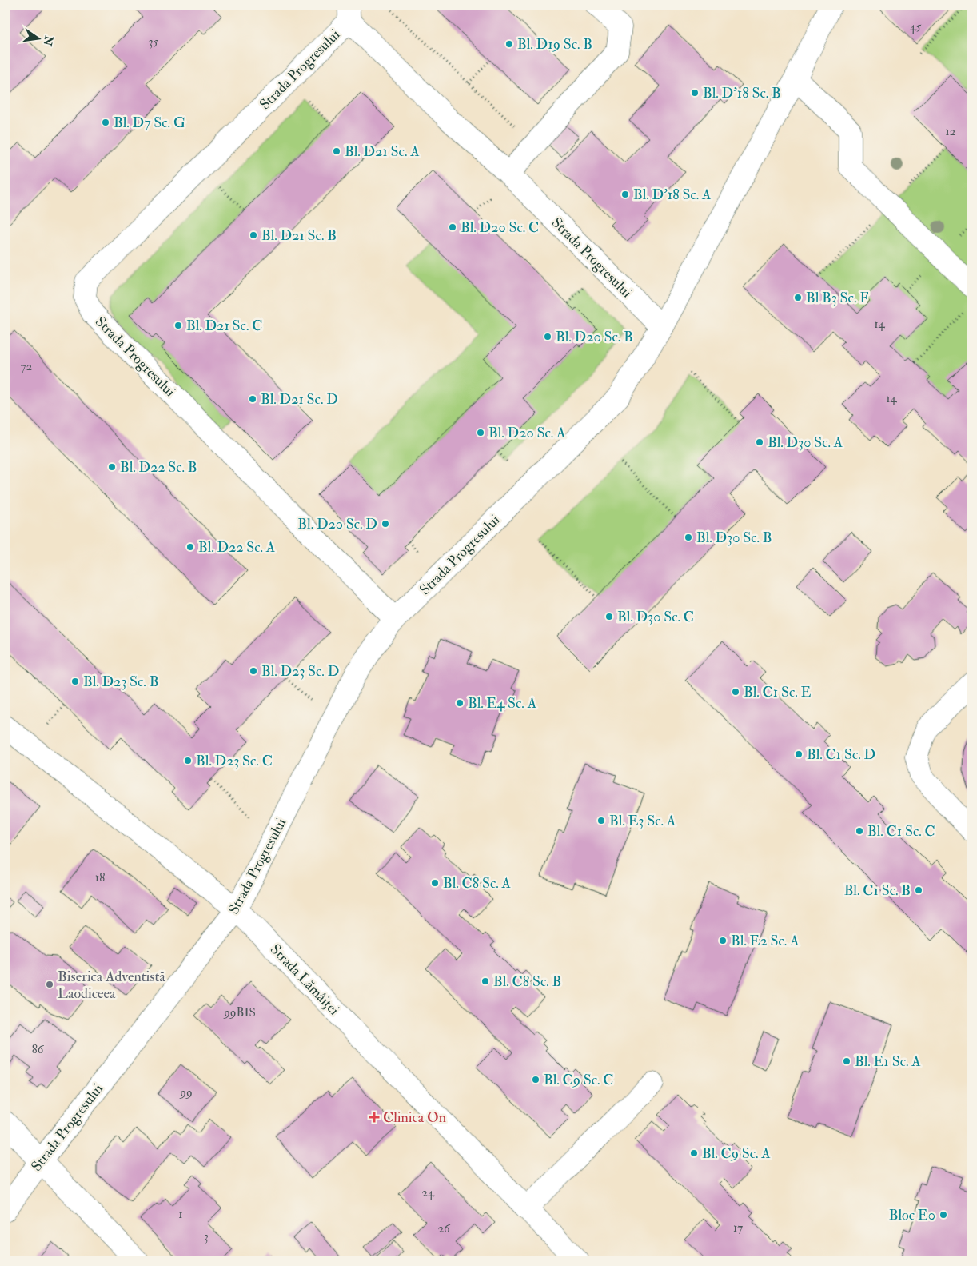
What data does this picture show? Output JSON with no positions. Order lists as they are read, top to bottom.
{
  "streets": {
    "street": ["Strada Progresului", "Strada Lămâiței"]
  },
  "crossings": [
    ["Strada Progresului", "Strada Lămâiței"]
  ],
  "places": {
    "other": [
      "Bl. D19 Sc. B",
      "Bl. D'18 Sc. B",
      "Bl. D7 Sc. G",
      "Bl. D21 Sc. A",
      "Bl. D'18 Sc. A",
      "Bl. D20 Sc. C",
      "Bl. D21 Sc. B",
      "Bl B3 Sc. F",
      "Bl. D21 Sc. C",
      "Bl. D20 Sc. B",
      "Bl. D21 Sc. D",
      "Bl. D20 Sc. A",
      "Bl. D30 Sc. A",
      "Bl. D22 Sc. B",
      "Bl. D20 Sc. D",
      "Bl. D30 Sc. B",
      "Bl. D22 Sc. A",
      "Bl. D30 Sc. C",
      "Bl. D23 Sc. D",
      "Bl. D23 Sc. B",
      "Bl. C1 Sc. E",
      "Bl. E4 Sc. A",
      "Bl. C1 Sc. D",
      "Bl. D23 Sc. C",
      "Bl. E3 Sc. A",
      "Bl. C1 Sc. C",
      "Bl. C8 Sc. A",
      "Bl. C1 Sc. B",
      "Bl. E2 Sc. A",
      "Bl. C8 Sc. B",
      "Biserica Adventistă Laodiceea",
      "Bl. E1 Sc. A",
      "Bl. C9 Sc. C",
      "Bl. C9 Sc. A",
      "Bloc E0"
    ],
    "health": ["Clinica On"]
  },
  "house_numbers": [
    "45",
    "35",
    "12",
    "14",
    "72",
    "14",
    "18",
    "99BIS",
    "86",
    "99",
    "24",
    "1",
    "17",
    "26",
    "3"
  ],
  "north": "right"
}
